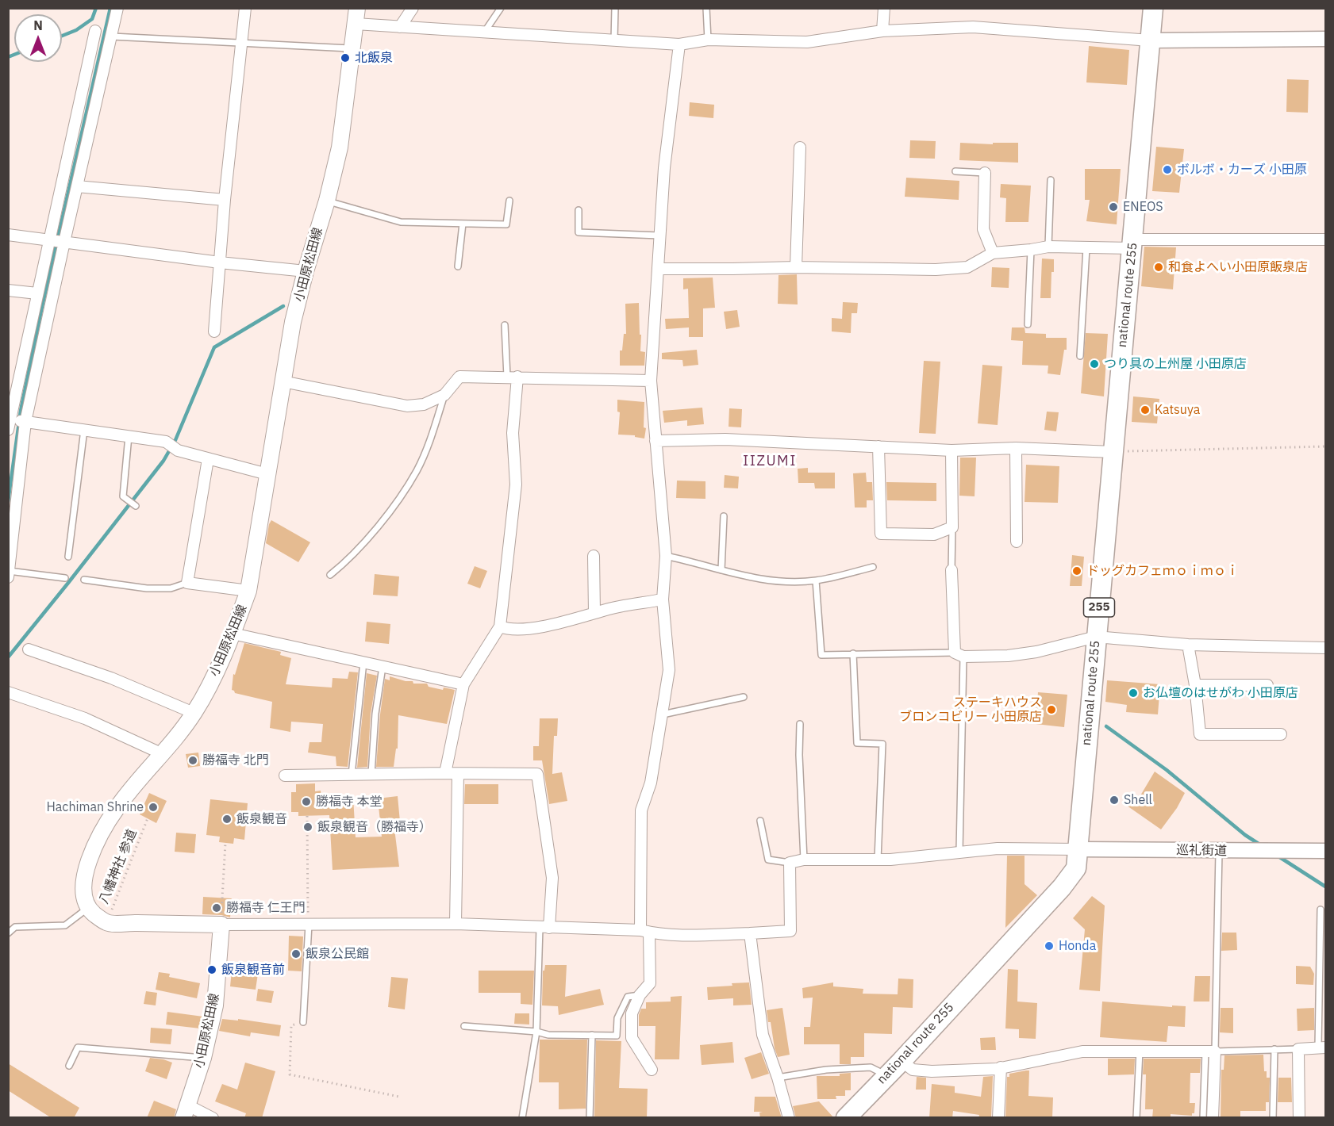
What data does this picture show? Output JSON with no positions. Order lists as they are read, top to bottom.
{
  "streets": {
    "highway": ["national route 255", "255"],
    "main road": ["小田原松田線"],
    "street": ["巡礼街道"],
    "path": ["八幡神社 参道"]
  },
  "crossings": [
    ["national route 255", "巡礼街道"]
  ],
  "districts": ["IIZUMI"],
  "places": [
    "北飯泉",
    "ボルボ・カーズ 小田原",
    "ENEOS",
    "和食よへい小田原飯泉店",
    "つり具の上州屋 小田原店",
    "Katsuya",
    "ドッグカフェｍｏｉｍｏｉ",
    "お仏壇のはせがわ 小田原店",
    "ステーキハウス ブロンコビリー 小田原店",
    "勝福寺 北門",
    "Shell",
    "勝福寺 本堂",
    "Hachiman Shrine",
    "飯泉観音",
    "飯泉観音（勝福寺）",
    "勝福寺 仁王門",
    "Honda",
    "飯泉公民館",
    "飯泉観音前"
  ],
  "north": "top"
}
